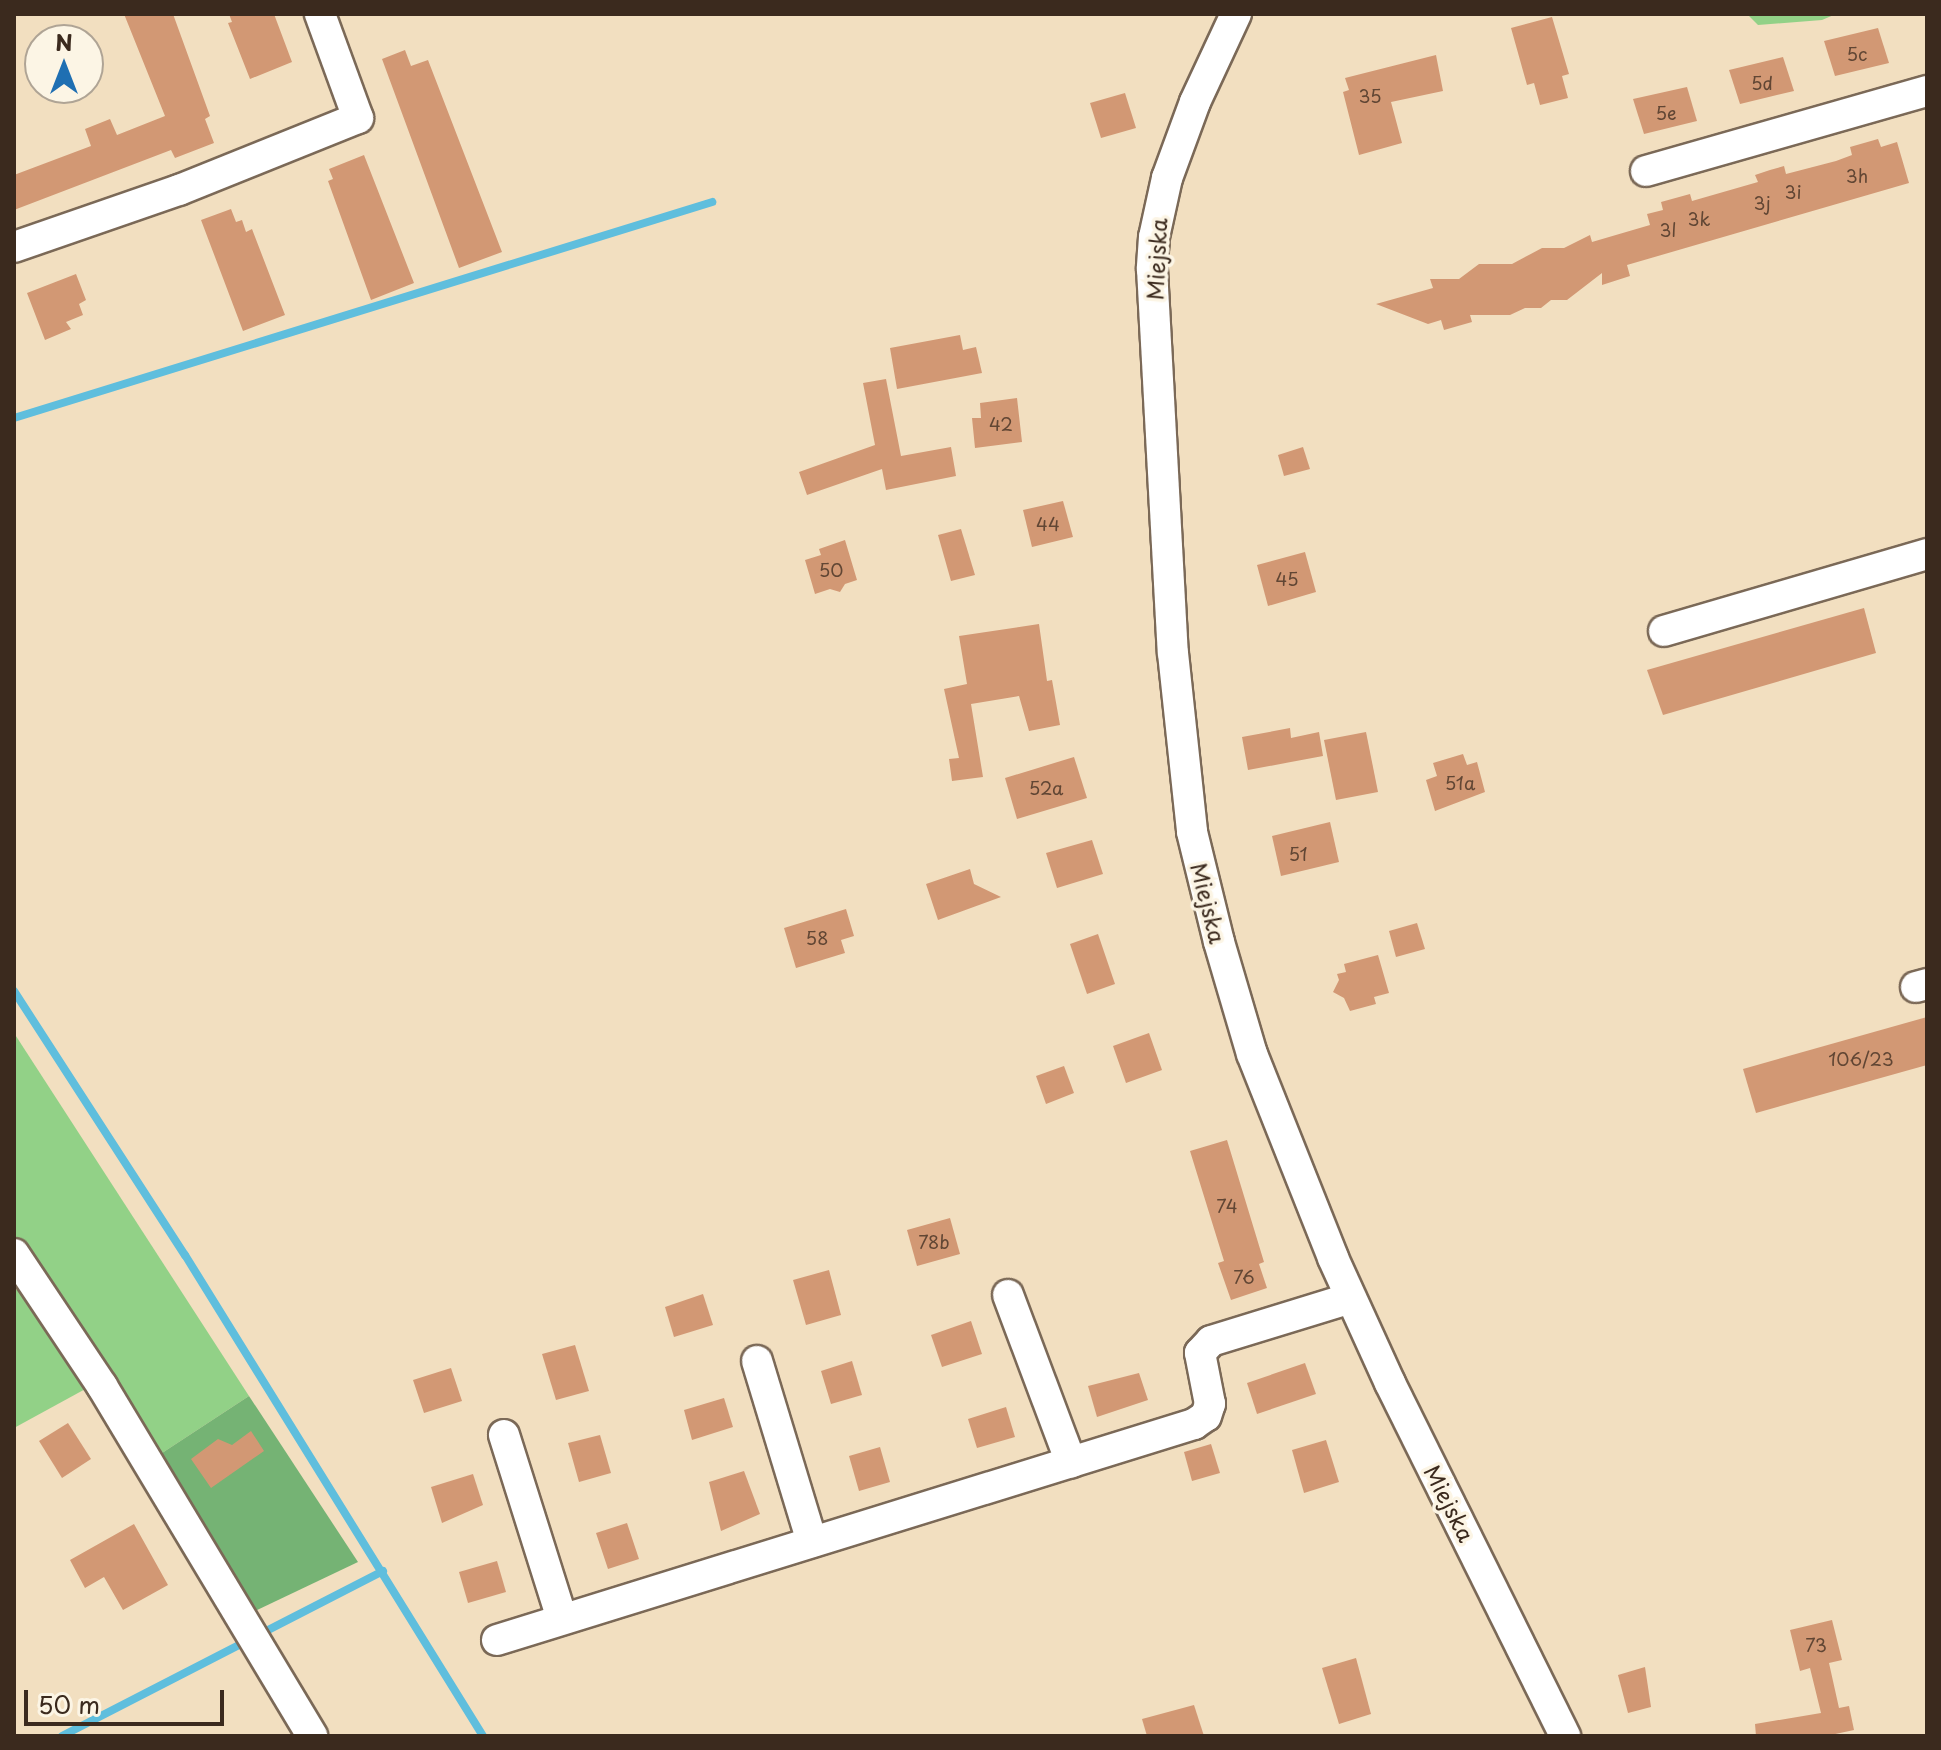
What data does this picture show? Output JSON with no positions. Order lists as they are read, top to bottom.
{
  "streets": {
    "street": ["Miejska"]
  },
  "house_numbers": [
    "5c",
    "5d",
    "35",
    "5e",
    "3h",
    "3i",
    "3j",
    "3k",
    "3l",
    "42",
    "44",
    "50",
    "45",
    "51a",
    "52a",
    "51",
    "58",
    "106/23",
    "74",
    "78b",
    "76",
    "73"
  ],
  "scale_bar": "50 m",
  "north": "top"
}
